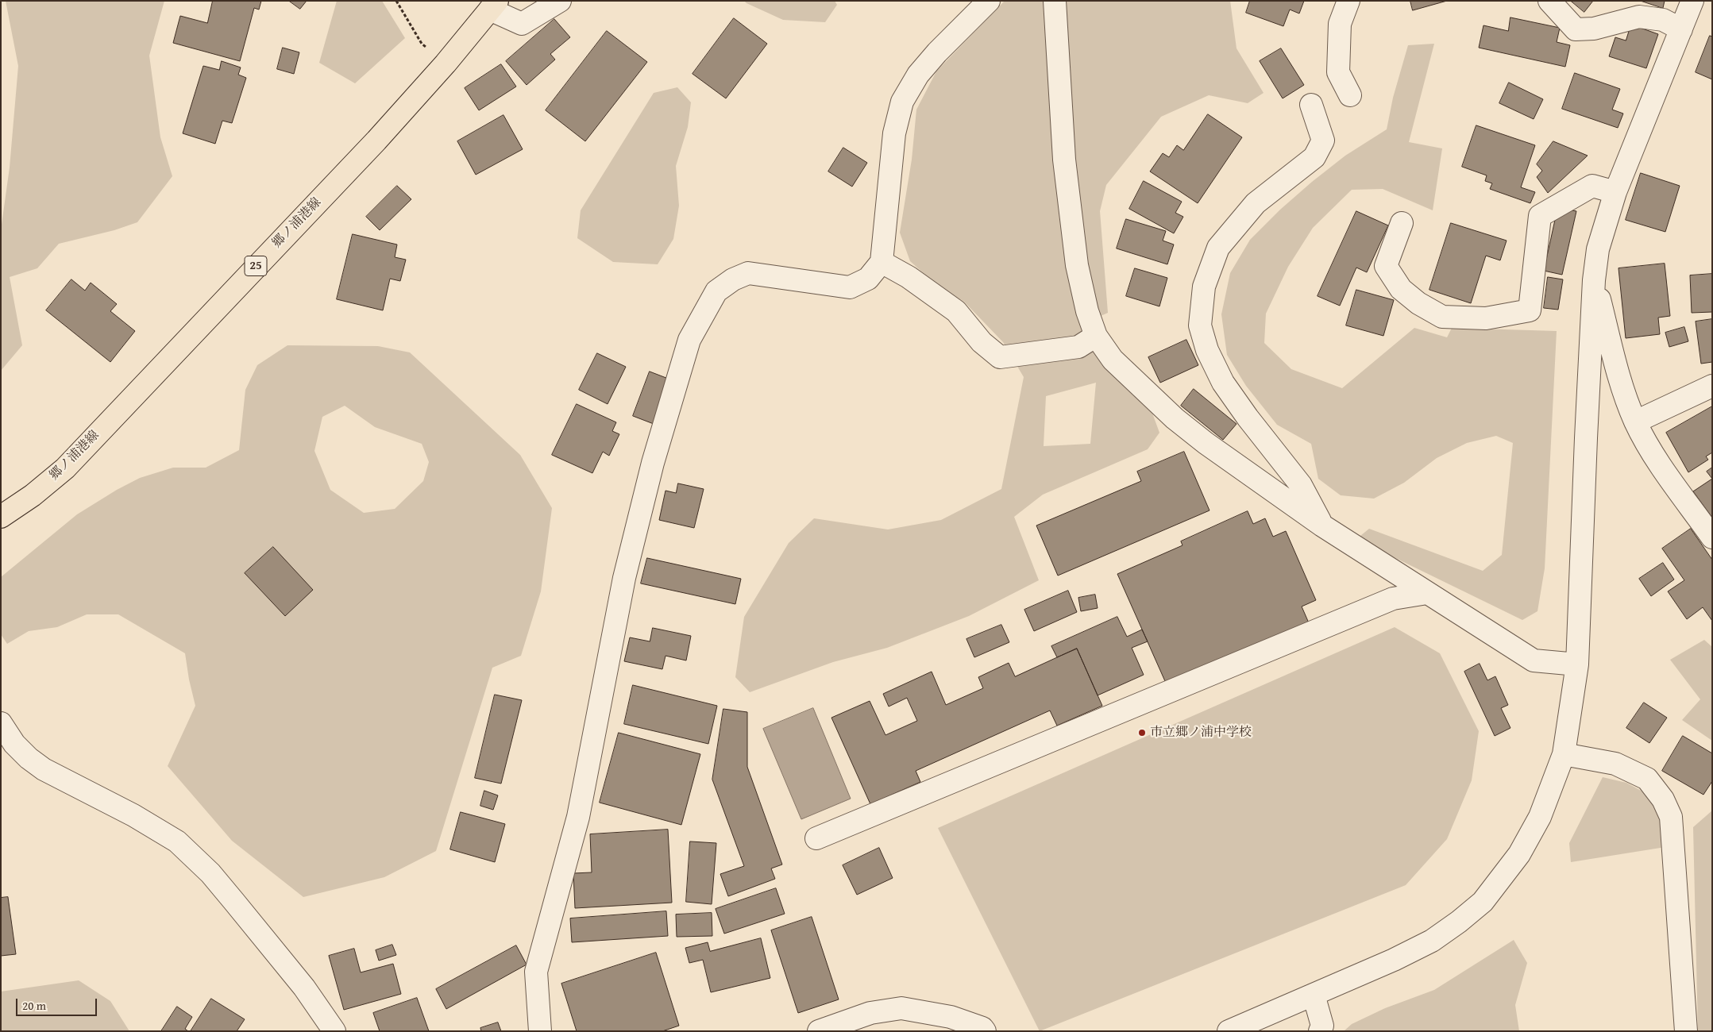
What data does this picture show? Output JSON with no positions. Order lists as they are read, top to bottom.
{
  "streets": {
    "main road": ["郷ノ浦港線", "25"]
  },
  "places": ["市立郷ノ浦中学校"],
  "scale_bar": "20 m"
}
